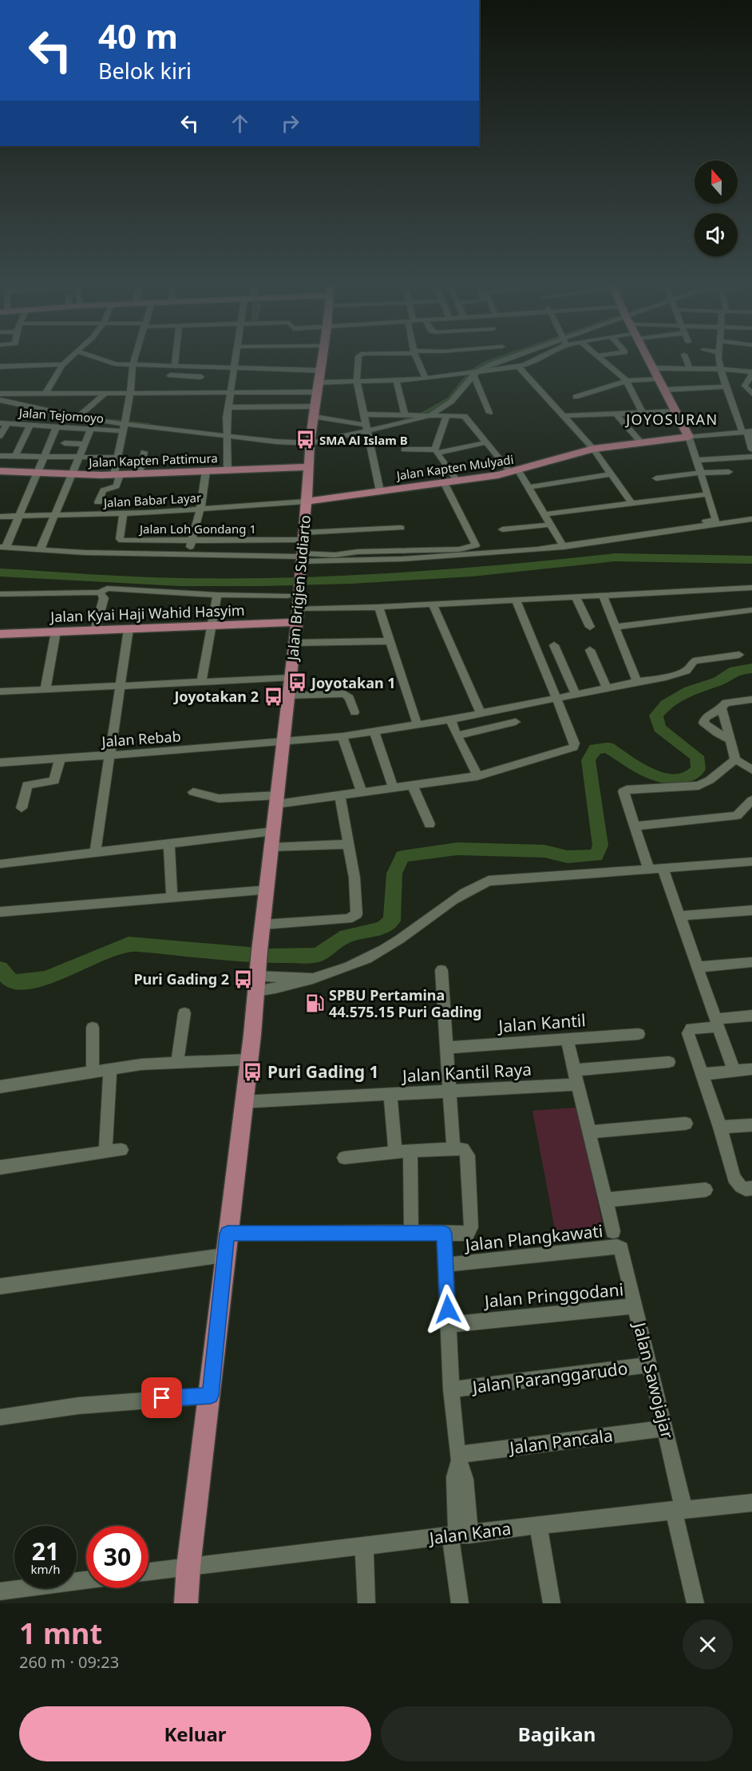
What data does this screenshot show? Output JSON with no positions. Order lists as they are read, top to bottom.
{
  "streets": {
    "main road": [
      "Jalan Kapten Pattimura",
      "Jalan Kapten Mulyadi",
      "Jalan Brigjen Sudiarto",
      "Jalan Kyai Haji Wahid Hasyim"
    ],
    "street": [
      "Jalan Tejomoyo",
      "Jalan Babar Layar",
      "Jalan Loh Gondang 1",
      "Jalan Rebab",
      "Jalan Kantil",
      "Jalan Kantil Raya",
      "Jalan Plangkawati",
      "Jalan Pringgodani",
      "Jalan Paranggarudo",
      "Jalan Sawojajar",
      "Jalan Pancala",
      "Jalan Kana"
    ]
  },
  "crossings": [
    ["Jalan Kapten Pattimura", "Jalan Brigjen Sudiarto"],
    ["Jalan Kapten Mulyadi", "Jalan Babar Layar"],
    ["Jalan Kapten Mulyadi", "Jalan Brigjen Sudiarto"],
    ["Jalan Babar Layar", "Jalan Loh Gondang 1"],
    ["Jalan Babar Layar", "Jalan Brigjen Sudiarto"],
    ["Jalan Loh Gondang 1", "Jalan Brigjen Sudiarto"],
    ["Jalan Brigjen Sudiarto", "Jalan Kyai Haji Wahid Hasyim"],
    ["Jalan Brigjen Sudiarto", "Jalan Rebab"],
    ["Jalan Brigjen Sudiarto", "Jalan Kantil Raya"],
    ["Jalan Brigjen Sudiarto", "Jalan Kana"],
    ["Jalan Plangkawati", "Jalan Sawojajar"],
    ["Jalan Pringgodani", "Jalan Sawojajar"],
    ["Jalan Paranggarudo", "Jalan Sawojajar"],
    ["Jalan Sawojajar", "Jalan Pancala"],
    ["Jalan Sawojajar", "Jalan Kana"]
  ],
  "districts": ["JOYOSURAN"],
  "places": {
    "bus stop": [
      "SMA Al Islam B",
      "Joyotakan 1",
      "Joyotakan 2",
      "Puri Gading 2",
      "Puri Gading 1"
    ],
    "fuel station": ["SPBU Pertamina 44.575.15 Puri Gading"]
  },
  "north": "top",
  "page": {
    "turn": ["40 m", "Belok kiri"],
    "speed": "21 km/h",
    "limit": "30",
    "heading": ["1 mnt", "260 m · 09:23"],
    "buttons": ["Keluar", "Bagikan"]
  }
}
